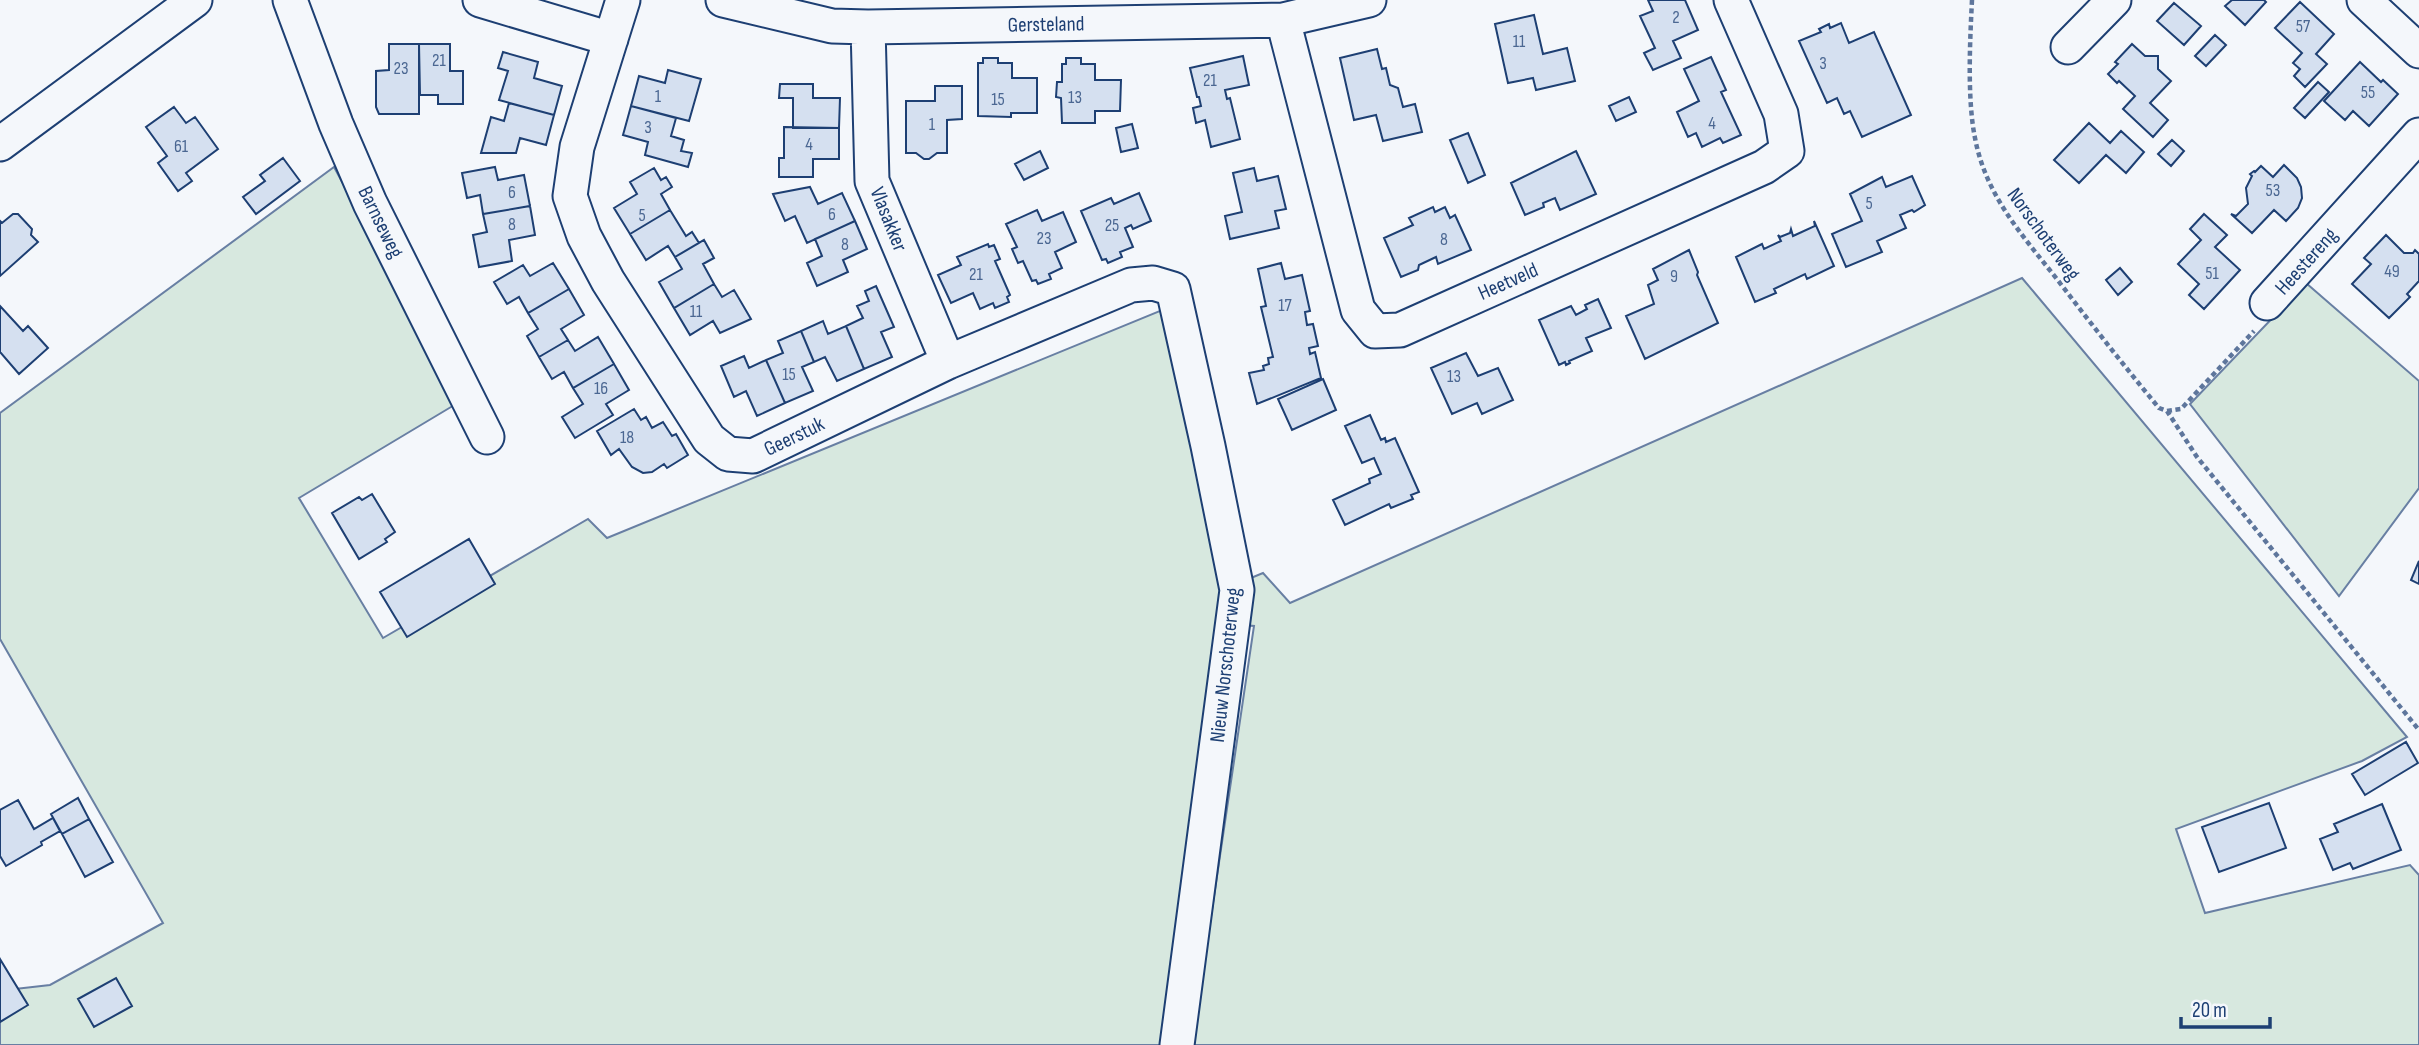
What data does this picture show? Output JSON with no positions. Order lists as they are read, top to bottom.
{
  "streets": {
    "street": [
      "Gersteland",
      "Vlasakker",
      "Barnseweg",
      "Heestereng",
      "Heetveld",
      "Geerstuk",
      "Nieuw Norschoterweg"
    ],
    "path": ["Norschoterweg"]
  },
  "crossings": [
    ["Gersteland", "Vlasakker"],
    ["Gersteland", "Heetveld"],
    ["Vlasakker", "Geerstuk"],
    ["Norschoterweg", "Heestereng"],
    ["Geerstuk", "Nieuw Norschoterweg"]
  ],
  "house_numbers": [
    "2",
    "57",
    "11",
    "21",
    "3",
    "23",
    "21",
    "55",
    "1",
    "13",
    "15",
    "4",
    "1",
    "3",
    "4",
    "61",
    "53",
    "6",
    "5",
    "6",
    "5",
    "8",
    "25",
    "23",
    "8",
    "8",
    "49",
    "51",
    "21",
    "9",
    "17",
    "11",
    "15",
    "13",
    "16",
    "18"
  ],
  "scale_bar": "20 m"
}
